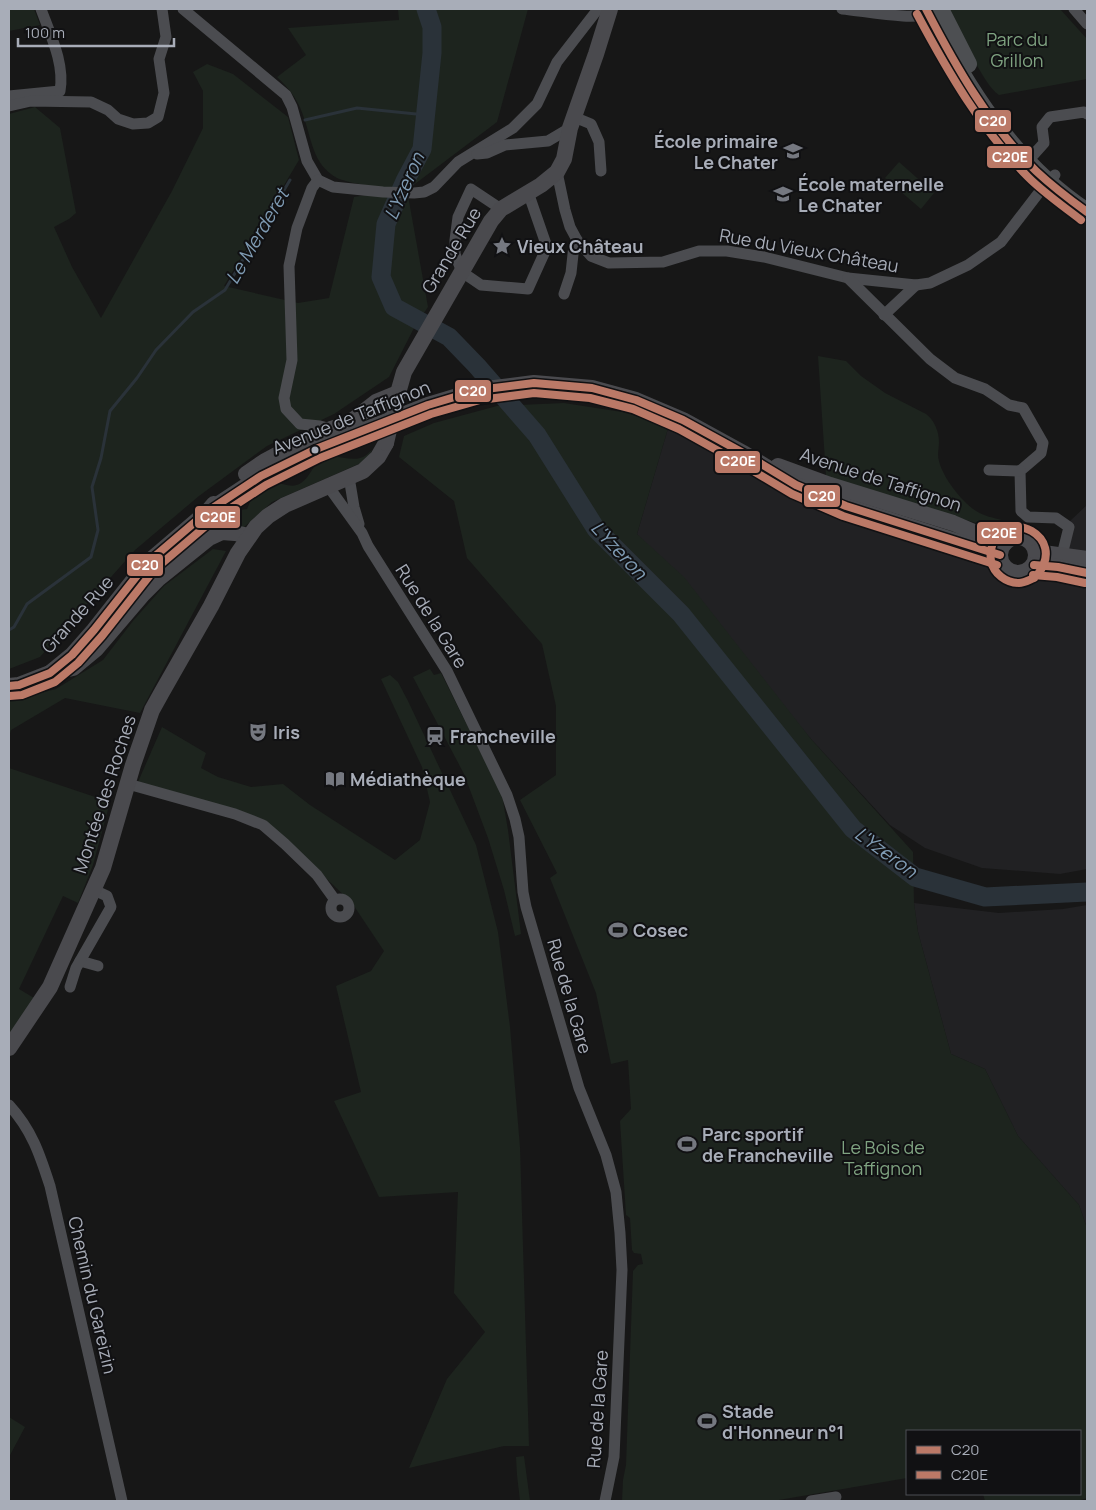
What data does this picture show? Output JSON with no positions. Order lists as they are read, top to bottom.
{
  "streets": {
    "street": [
      "Grande Rue",
      "Rue du Vieux Château",
      "Avenue de Taffignon",
      "Rue de la Gare",
      "Montée des Roches",
      "Chemin du Gareizin"
    ]
  },
  "crossings": [
    ["Grande Rue", "Rue du Vieux Château"],
    ["Grande Rue", "Avenue de Taffignon"],
    ["Grande Rue", "Rue de la Gare"],
    ["Grande Rue", "Montée des Roches"]
  ],
  "water": ["L'Yzeron", "Le Merderet"],
  "parks": ["Parc du Grillon", "Le Bois de Taffignon"],
  "places": {
    "school or university": ["École primaire Le Chater", "École maternelle Le Chater"],
    "place": ["Vieux Château"],
    "theatre": ["Iris"],
    "station": ["Francheville"],
    "library": ["Médiathèque"],
    "sports": ["Cosec", "Parc sportif de Francheville", "Stade d'Honneur n°1"]
  },
  "lines": ["transit line C20", "transit line C20E"],
  "legend": ["C20", "C20E"],
  "scale_bar": "100 m"
}
